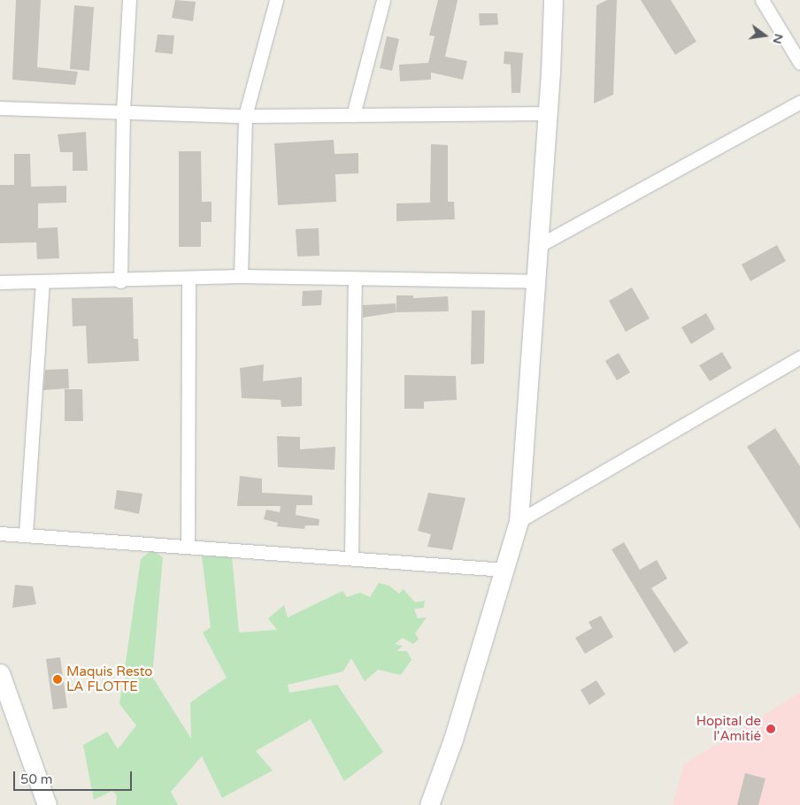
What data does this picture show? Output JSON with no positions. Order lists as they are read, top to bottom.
{
  "places": ["Maquis Resto LA FLOTTE", "Hopital de l'Amitié"],
  "scale_bar": "50 m",
  "north": "right"
}
